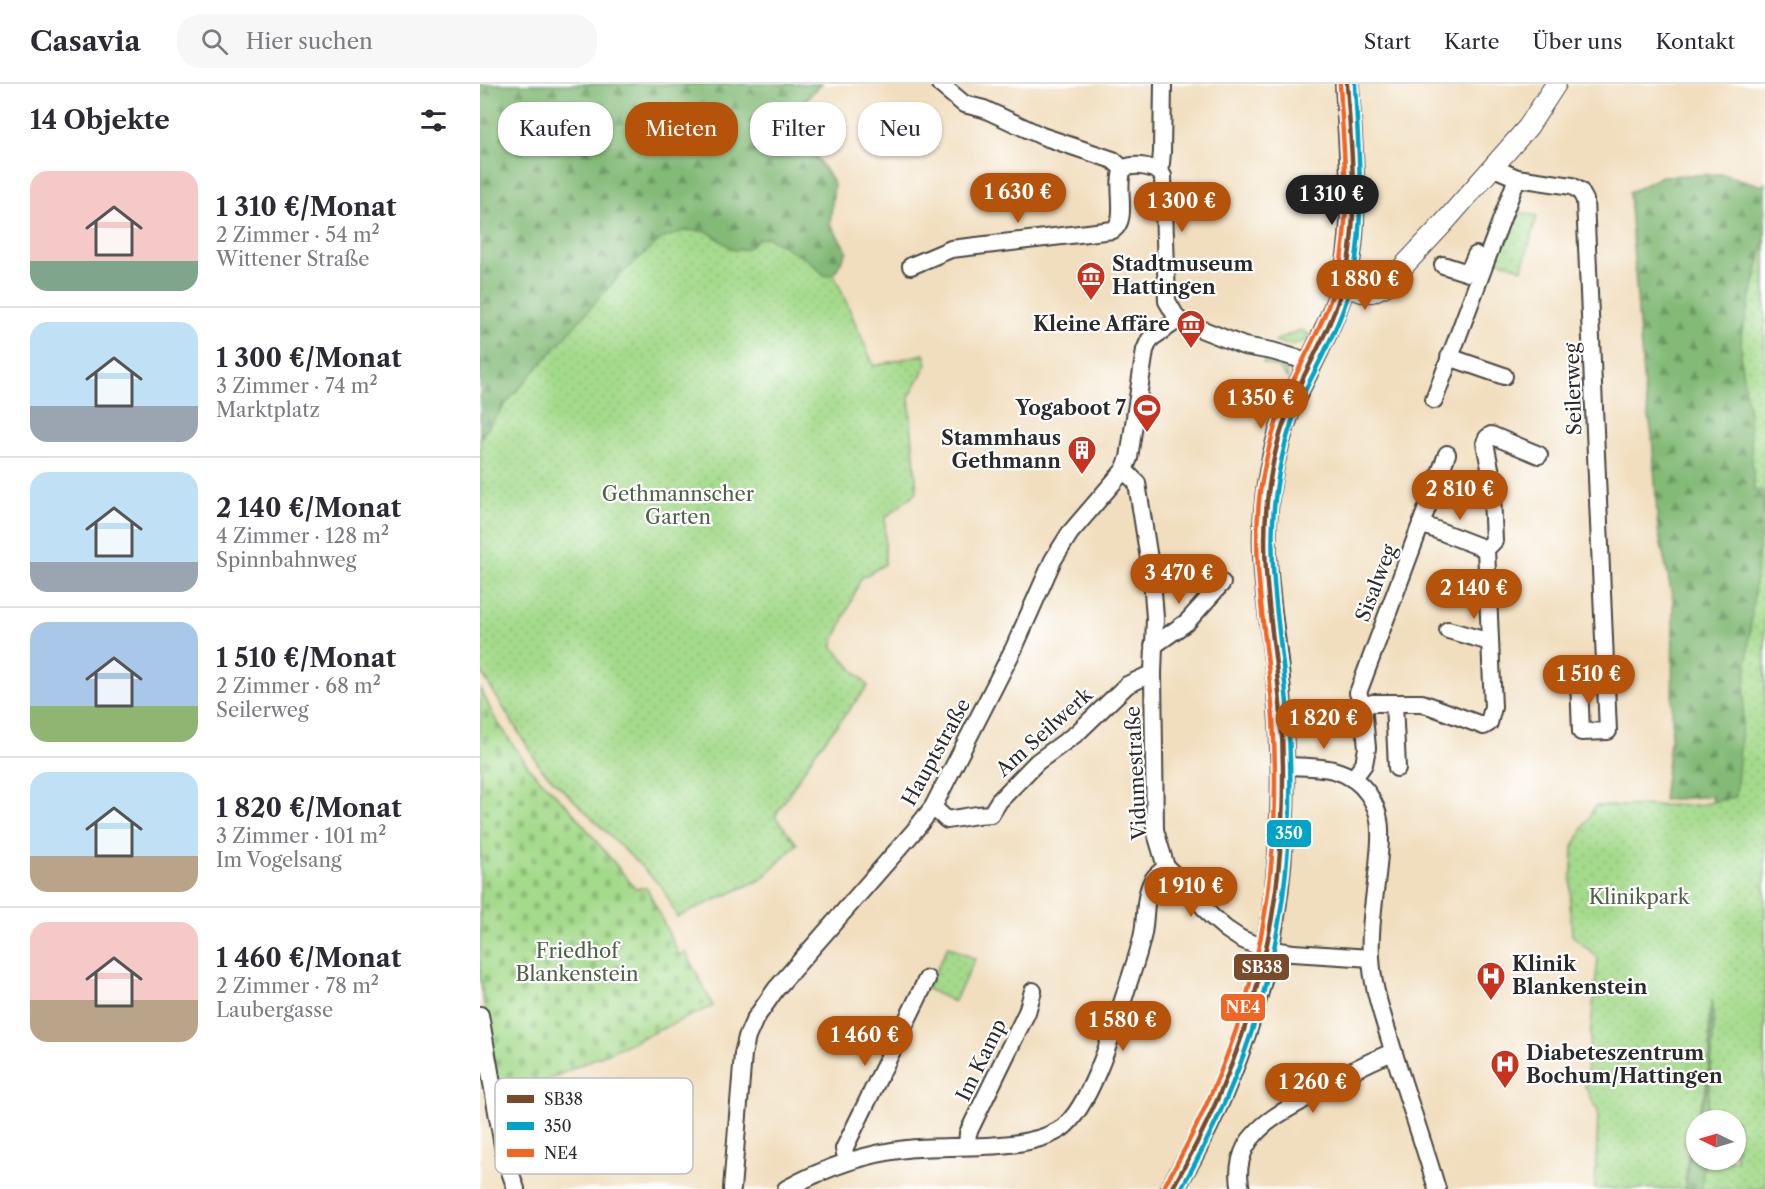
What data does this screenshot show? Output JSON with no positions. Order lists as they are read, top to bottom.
{
  "streets": {
    "street": [
      "Seilerweg",
      "Sisalweg",
      "Am Seilwerk",
      "Hauptstraße",
      "Vidumestraße",
      "Im Kamp"
    ]
  },
  "crossings": [
    ["Am Seilwerk", "Hauptstraße"],
    ["Am Seilwerk", "Vidumestraße"],
    ["Hauptstraße", "Vidumestraße"]
  ],
  "parks": ["Gethmannscher Garten", "Klinikpark", "Friedhof Blankenstein"],
  "places": {
    "museum": ["Stadtmuseum Hattingen", "Kleine Affäre"],
    "sports": ["Yogaboot 7"],
    "building": ["Stammhaus Gethmann"],
    "hospital": ["Klinik Blankenstein", "Diabeteszentrum Bochum/Hattingen"]
  },
  "lines": ["transit line SB38", "transit line 350", "transit line NE4"],
  "legend": ["SB38", "350", "NE4"],
  "north": "left",
  "page": {
    "header": "Casavia",
    "search": "Hier suchen",
    "nav": [
      "Start",
      "Karte",
      "Über uns",
      "Kontakt"
    ],
    "heading": "14 Objekte",
    "chip": [
      "Kaufen",
      "Mieten",
      "Filter",
      "Neu"
    ],
    "list": [
      {
        "name": "1 310 €/Monat",
        "note": "2 Zimmer · 54 m² · Wittener Straße"
      },
      {
        "name": "1 300 €/Monat",
        "note": "3 Zimmer · 74 m² · Marktplatz"
      },
      {
        "name": "2 140 €/Monat",
        "note": "4 Zimmer · 128 m² · Spinnbahnweg"
      },
      {
        "name": "1 510 €/Monat",
        "note": "2 Zimmer · 68 m² · Seilerweg"
      },
      {
        "name": "1 820 €/Monat",
        "note": "3 Zimmer · 101 m² · Im Vogelsang"
      },
      {
        "name": "1 460 €/Monat",
        "note": "2 Zimmer · 78 m² · Laubergasse"
      }
    ],
    "price": [
      "1 630 €",
      "1 310 €",
      "1 300 €",
      "1 880 €",
      "1 350 €",
      "2 810 €",
      "3 470 €",
      "2 140 €",
      "1 510 €",
      "1 820 €",
      "1 910 €",
      "1 580 €",
      "1 460 €",
      "1 260 €"
    ]
  }
}
